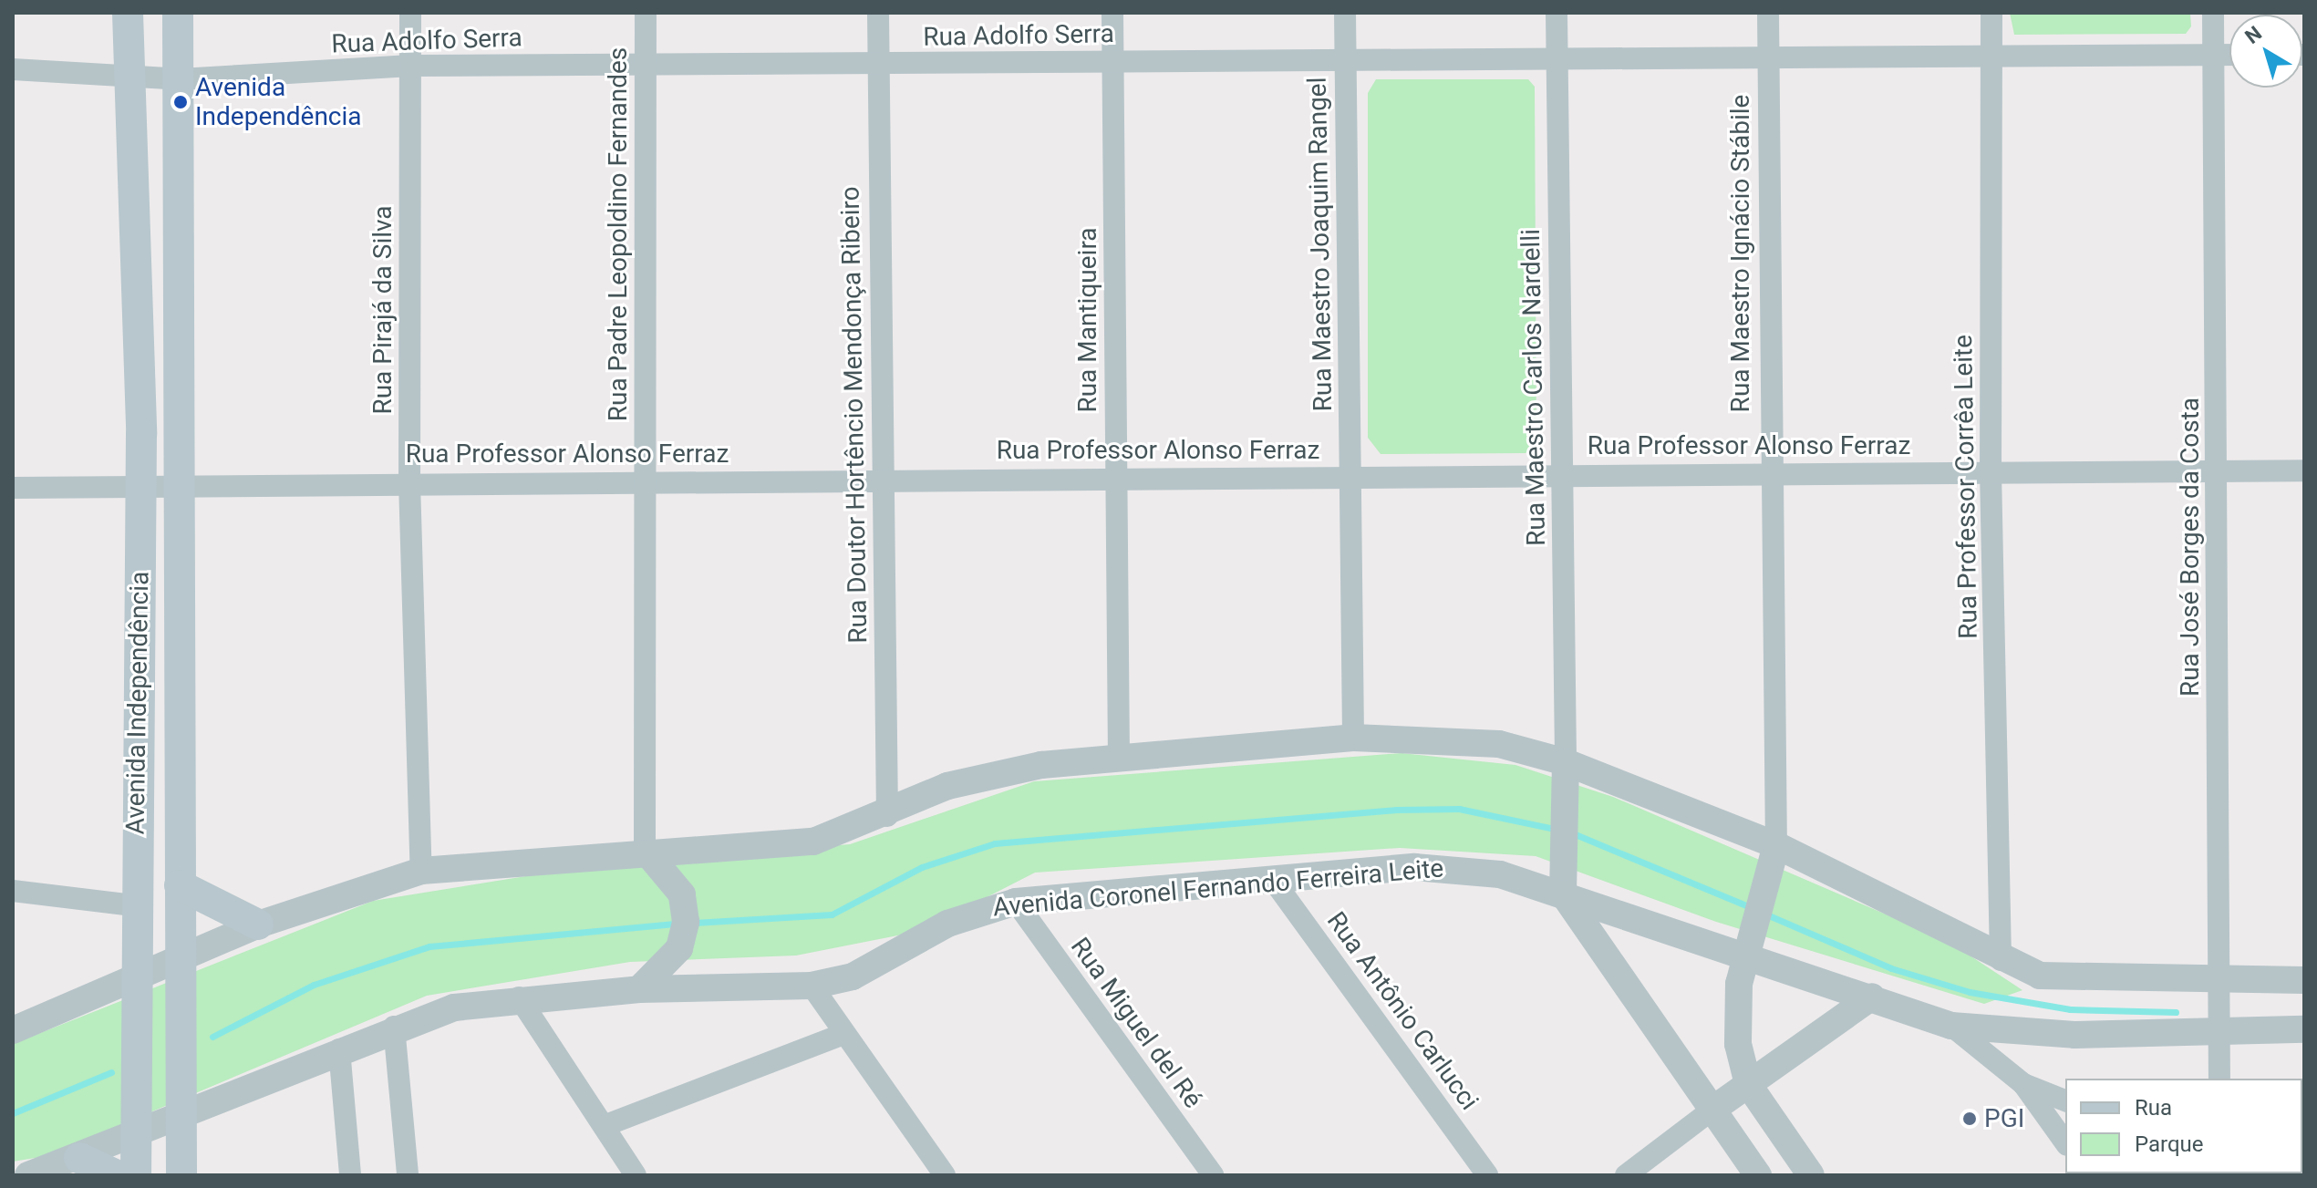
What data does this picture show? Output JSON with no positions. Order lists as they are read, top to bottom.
{
  "streets": {
    "main road": ["Avenida Independência"],
    "street": [
      "Rua Adolfo Serra",
      "Rua Padre Leopoldino Fernandes",
      "Rua Maestro Joaquim Rangel",
      "Rua Maestro Ignácio Stábile",
      "Rua Pirajá da Silva",
      "Rua Mantiqueira",
      "Rua Maestro Carlos Nardelli",
      "Rua Doutor Hortêncio Mendonça Ribeiro",
      "Rua Professor Alonso Ferraz",
      "Rua Professor Corrêa Leite",
      "Rua José Borges da Costa",
      "Avenida Coronel Fernando Ferreira Leite",
      "Rua Antônio Carlucci",
      "Rua Miguel del Ré"
    ]
  },
  "crossings": [
    ["Rua Adolfo Serra", "Rua Padre Leopoldino Fernandes"],
    ["Rua Adolfo Serra", "Rua Maestro Joaquim Rangel"],
    ["Rua Adolfo Serra", "Rua Maestro Ignácio Stábile"],
    ["Rua Adolfo Serra", "Rua Pirajá da Silva"],
    ["Rua Adolfo Serra", "Rua Mantiqueira"],
    ["Rua Adolfo Serra", "Rua Maestro Carlos Nardelli"],
    ["Rua Adolfo Serra", "Rua Doutor Hortêncio Mendonça Ribeiro"],
    ["Rua Adolfo Serra", "Rua Professor Corrêa Leite"],
    ["Rua Adolfo Serra", "Rua José Borges da Costa"],
    ["Rua Adolfo Serra", "Avenida Independência"],
    ["Rua Padre Leopoldino Fernandes", "Rua Professor Alonso Ferraz"],
    ["Rua Maestro Joaquim Rangel", "Rua Professor Alonso Ferraz"],
    ["Rua Maestro Ignácio Stábile", "Rua Professor Alonso Ferraz"],
    ["Rua Pirajá da Silva", "Rua Professor Alonso Ferraz"],
    ["Rua Mantiqueira", "Rua Professor Alonso Ferraz"],
    ["Rua Maestro Carlos Nardelli", "Rua Professor Alonso Ferraz"],
    ["Rua Doutor Hortêncio Mendonça Ribeiro", "Rua Professor Alonso Ferraz"],
    ["Rua Professor Alonso Ferraz", "Rua Professor Corrêa Leite"],
    ["Rua Professor Alonso Ferraz", "Rua José Borges da Costa"],
    ["Rua Professor Alonso Ferraz", "Avenida Independência"],
    ["Rua José Borges da Costa", "Avenida Coronel Fernando Ferreira Leite"],
    ["Avenida Independência", "Avenida Coronel Fernando Ferreira Leite"],
    ["Avenida Coronel Fernando Ferreira Leite", "Rua Antônio Carlucci"],
    ["Avenida Coronel Fernando Ferreira Leite", "Rua Miguel del Ré"]
  ],
  "places": ["Avenida Independência", "PGI"],
  "legend": ["Rua", "Parque"],
  "north": "top left"
}
